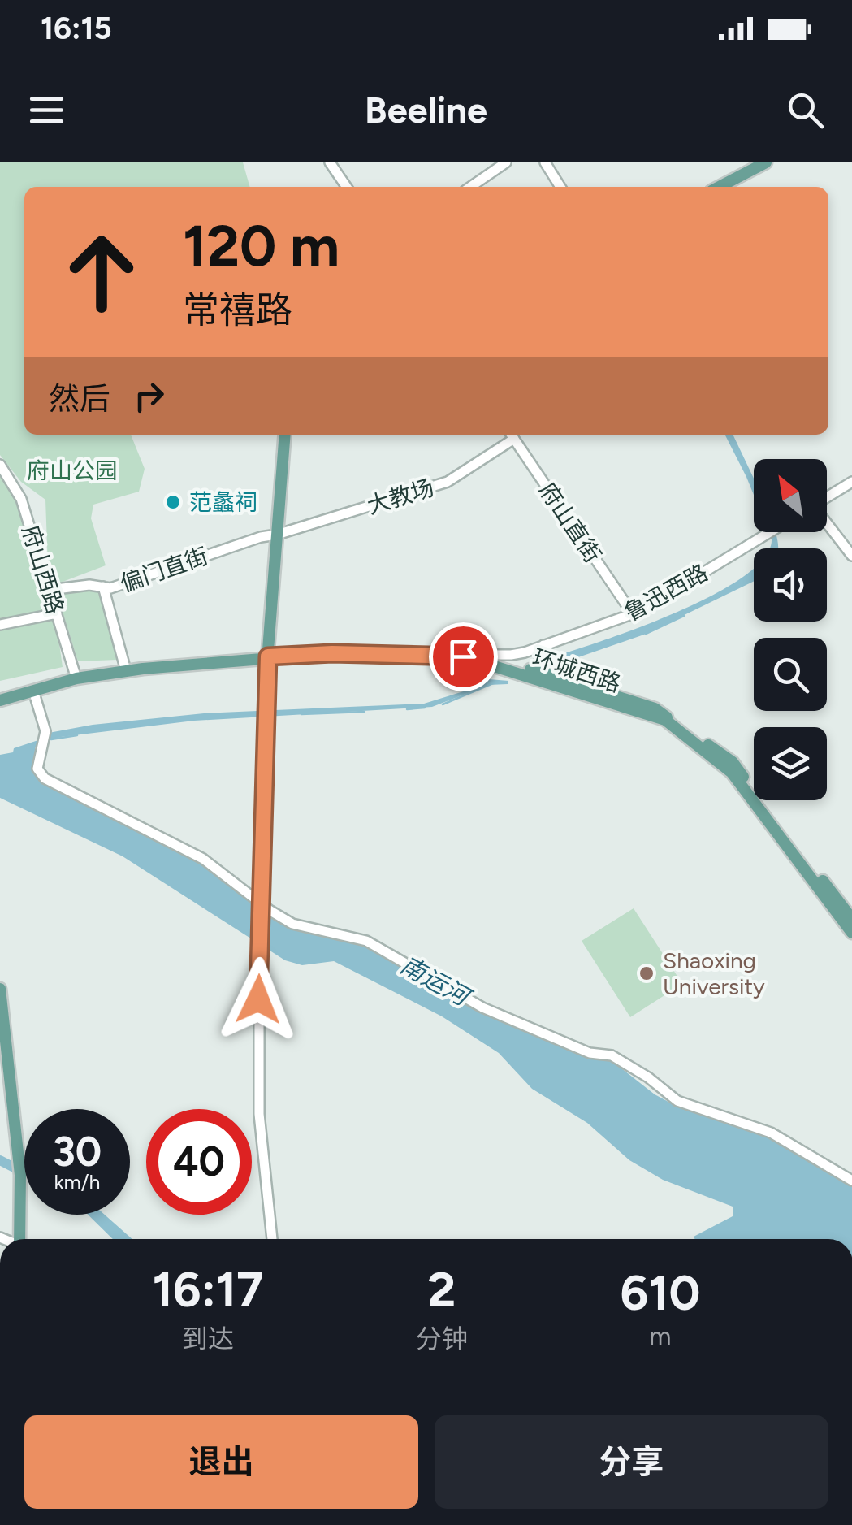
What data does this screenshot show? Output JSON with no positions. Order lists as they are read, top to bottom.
{
  "streets": {
    "main road": ["环城西路"],
    "street": [
      "大教场",
      "府山直街",
      "府山西路",
      "偏门直街",
      "鲁迅西路"
    ]
  },
  "crossings": [
    ["大教场", "府山直街"],
    ["大教场", "偏门直街"],
    ["府山直街", "鲁迅西路"],
    ["府山西路", "偏门直街"],
    ["府山西路", "环城西路"],
    ["鲁迅西路", "环城西路"]
  ],
  "water": ["南运河"],
  "parks": ["府山公园"],
  "places": ["范蠡祠", "Shaoxing University"],
  "north": "top left",
  "page": {
    "status": "16:15",
    "header": "Beeline",
    "turn": ["120 m", "常禧路"],
    "then": "然后",
    "speed": "30 km/h",
    "limit": "40",
    "eta": [
      "16:17",
      "到达",
      "2",
      "分钟",
      "610",
      "m"
    ],
    "buttons": ["退出", "分享"]
  }
}
